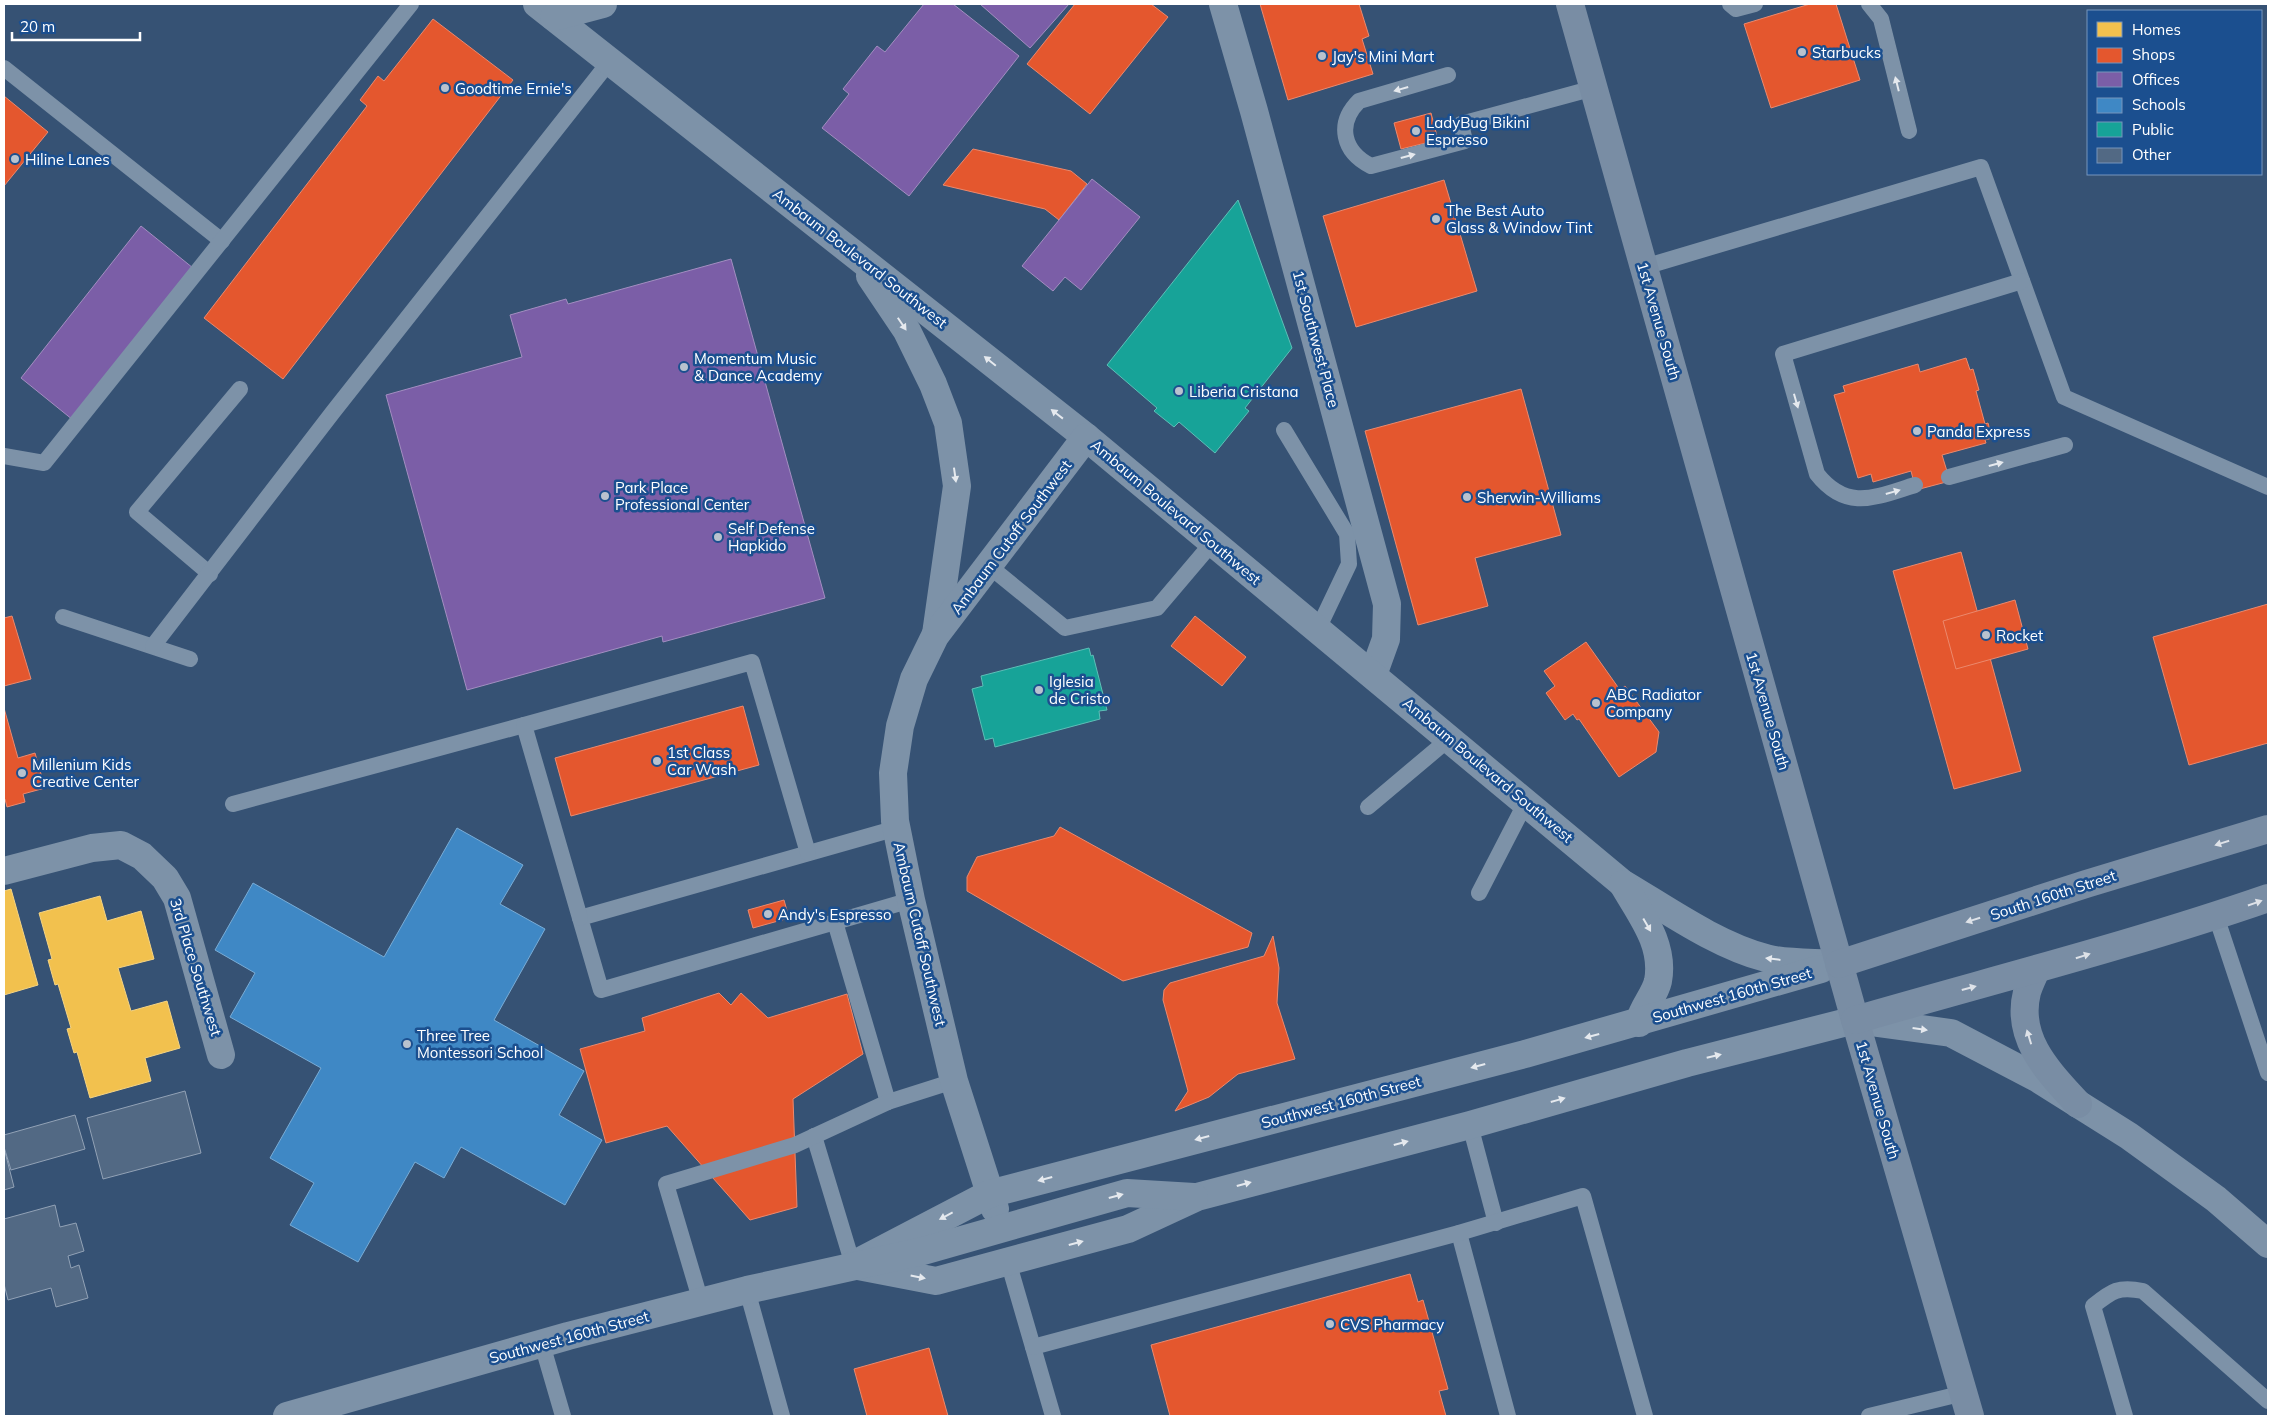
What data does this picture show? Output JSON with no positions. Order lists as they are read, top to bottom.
{
  "streets": {
    "main road": ["1st Avenue South", "South 160th Street"],
    "street": [
      "Ambaum Boulevard Southwest",
      "1st Southwest Place",
      "Ambaum Cutoff Southwest",
      "3rd Place Southwest",
      "Southwest 160th Street"
    ]
  },
  "crossings": [
    ["Ambaum Boulevard Southwest", "1st Avenue South"],
    ["Ambaum Boulevard Southwest", "1st Southwest Place"],
    ["Ambaum Boulevard Southwest", "Ambaum Cutoff Southwest"],
    ["Ambaum Boulevard Southwest", "South 160th Street"],
    ["Ambaum Boulevard Southwest", "Southwest 160th Street"],
    ["1st Avenue South", "South 160th Street"],
    ["1st Avenue South", "Southwest 160th Street"],
    ["Ambaum Cutoff Southwest", "Southwest 160th Street"],
    ["South 160th Street", "Southwest 160th Street"]
  ],
  "places": [
    "Starbucks",
    "Jay's Mini Mart",
    "Goodtime Ernie's",
    "LadyBug Bikini Espresso",
    "Hiline Lanes",
    "The Best Auto Glass & Window Tint",
    "Momentum Music & Dance Academy",
    "Liberia Cristana",
    "Panda Express",
    "Park Place Professional Center",
    "Sherwin-Williams",
    "Self Defense Hapkido",
    "Rocket",
    "Iglesia de Cristo",
    "ABC Radiator Company",
    "1st Class Car Wash",
    "Millenium Kids Creative Center",
    "Andy's Espresso",
    "Three Tree Montessori School",
    "CVS Pharmacy"
  ],
  "legend": [
    "Homes",
    "Shops",
    "Offices",
    "Schools",
    "Public",
    "Other"
  ],
  "scale_bar": "20 m"
}
